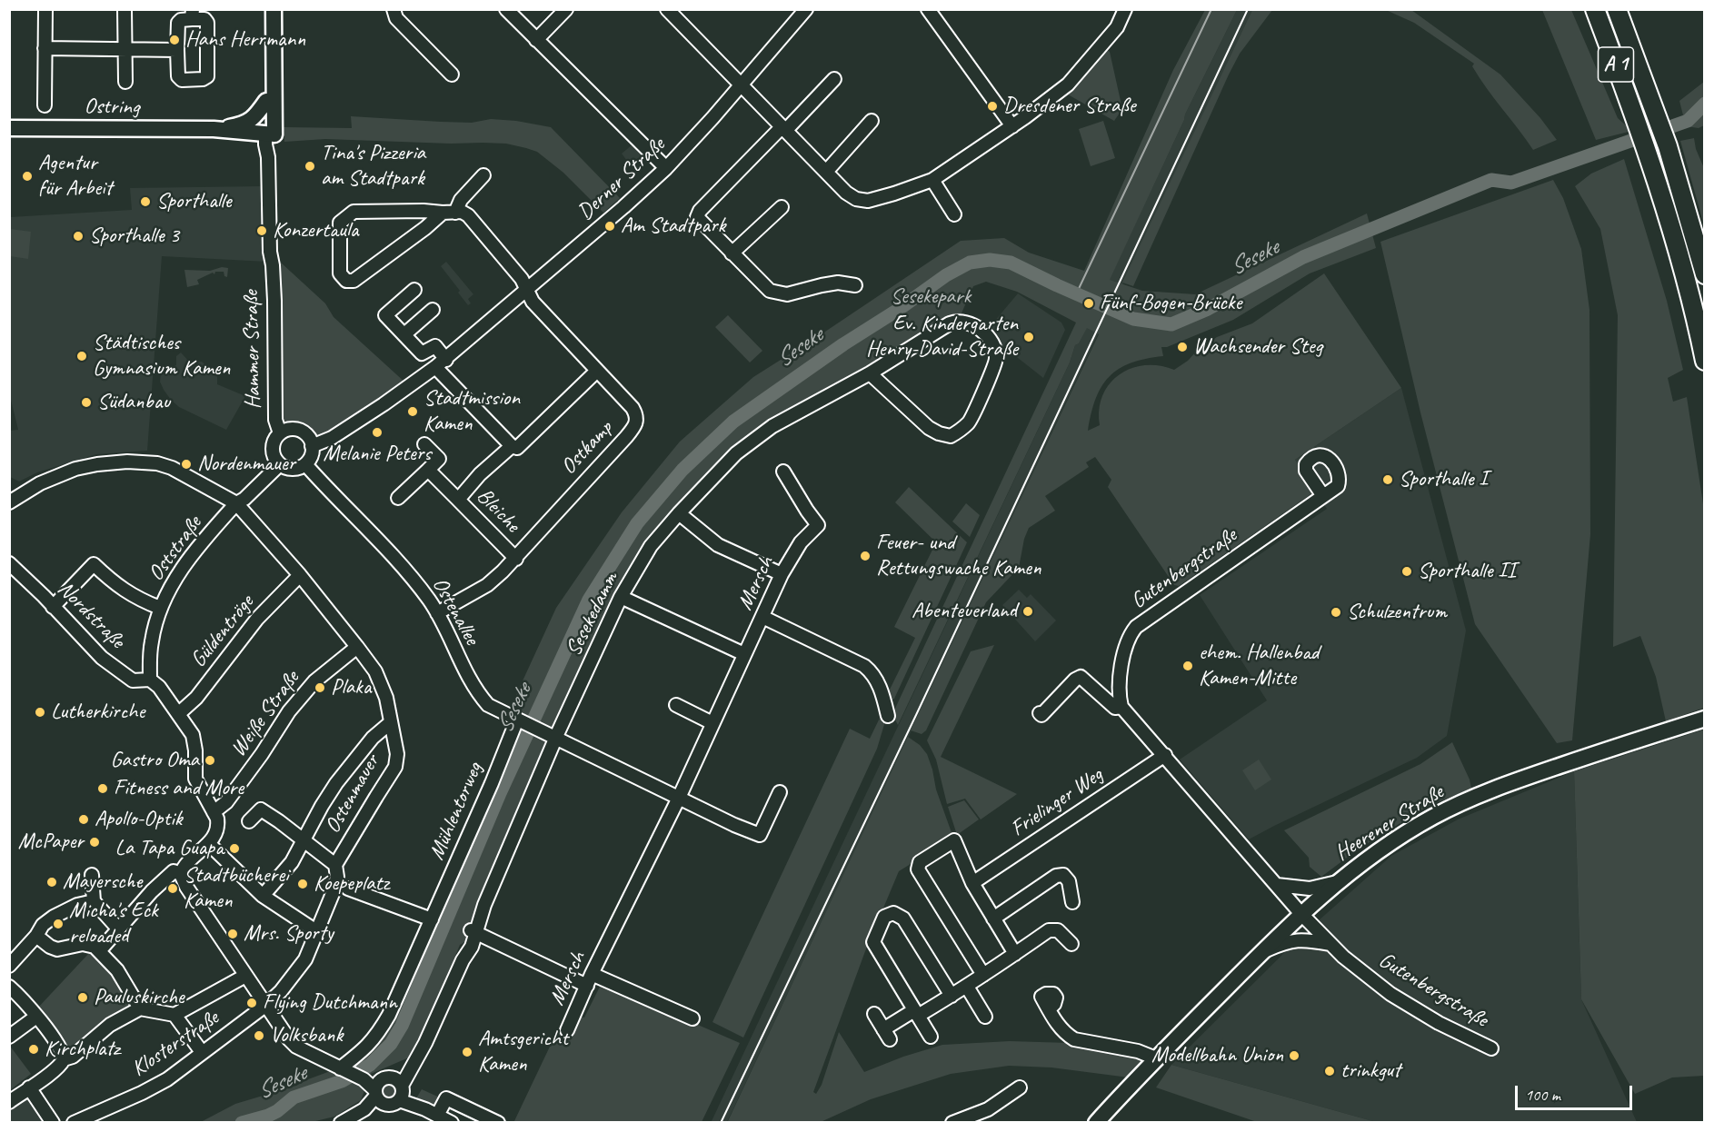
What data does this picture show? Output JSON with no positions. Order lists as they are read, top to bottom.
{
  "streets": {
    "highway": ["A 1"],
    "main road": ["Ostring", "Hammer Straße", "Heerener Straße"],
    "street": [
      "Derner Straße",
      "Ostkamp",
      "Bleiche",
      "Oststraße",
      "Gutenbergstraße",
      "Mersch",
      "Ostenallee",
      "Sesekedamm",
      "Nordstraße",
      "Güldentröge",
      "Weiße Straße",
      "Ostenmauer",
      "Frielinger Weg",
      "Mühlentorweg",
      "Klosterstraße"
    ]
  },
  "crossings": [
    ["Ostring", "Hammer Straße"],
    ["Derner Straße", "Hammer Straße"],
    ["Derner Straße", "Ostkamp"],
    ["Derner Straße", "Oststraße"],
    ["Derner Straße", "Ostenallee"],
    ["Hammer Straße", "Oststraße"],
    ["Hammer Straße", "Ostenallee"],
    ["Ostkamp", "Bleiche"],
    ["Ostkamp", "Ostenallee"],
    ["Oststraße", "Ostenallee"],
    ["Oststraße", "Nordstraße"],
    ["Oststraße", "Ostenmauer"],
    ["Gutenbergstraße", "Frielinger Weg"],
    ["Gutenbergstraße", "Heerener Straße"],
    ["Mersch", "Ostenallee"],
    ["Ostenallee", "Sesekedamm"],
    ["Ostenallee", "Mühlentorweg"],
    ["Güldentröge", "Ostenmauer"],
    ["Weiße Straße", "Ostenmauer"],
    ["Ostenmauer", "Klosterstraße"]
  ],
  "water": ["Seseke"],
  "parks": ["Sesekepark"],
  "places": [
    "Hans Herrmann",
    "Dresdener Straße",
    "Tina's Pizzeria am Stadtpark",
    "Agentur für Arbeit",
    "Sporthalle",
    "Am Stadtpark",
    "Konzertaula",
    "Sporthalle 3",
    "Fünf-Bogen-Brücke",
    "Ev. Kindergarten Henry-David-Straße",
    "Wachsender Steg",
    "Städtisches Gymnasium Kamen",
    "Südanbau",
    "Stadtmission Kamen",
    "Melanie Peters",
    "Nordenmauer",
    "Sporthalle I",
    "Feuer- und Rettungswache Kamen",
    "Sporthalle II",
    "Abenteuerland",
    "Schulzentrum",
    "ehem. Hallenbad Kamen-Mitte",
    "Plaka",
    "Lutherkirche",
    "Gastro Oma",
    "Fitness and More",
    "Apollo-Optik",
    "McPaper",
    "La Tapa Guapa",
    "Mayersche",
    "Koepeplatz",
    "Stadtbücherei Kamen",
    "Micha's Eck reloaded",
    "Mrs. Sporty",
    "Pauluskirche",
    "Flying Dutchmann",
    "Volksbank",
    "Kirchplatz",
    "Amtsgericht Kamen",
    "Modellbahn Union",
    "trinkgut"
  ],
  "scale_bar": "100 m"
}
